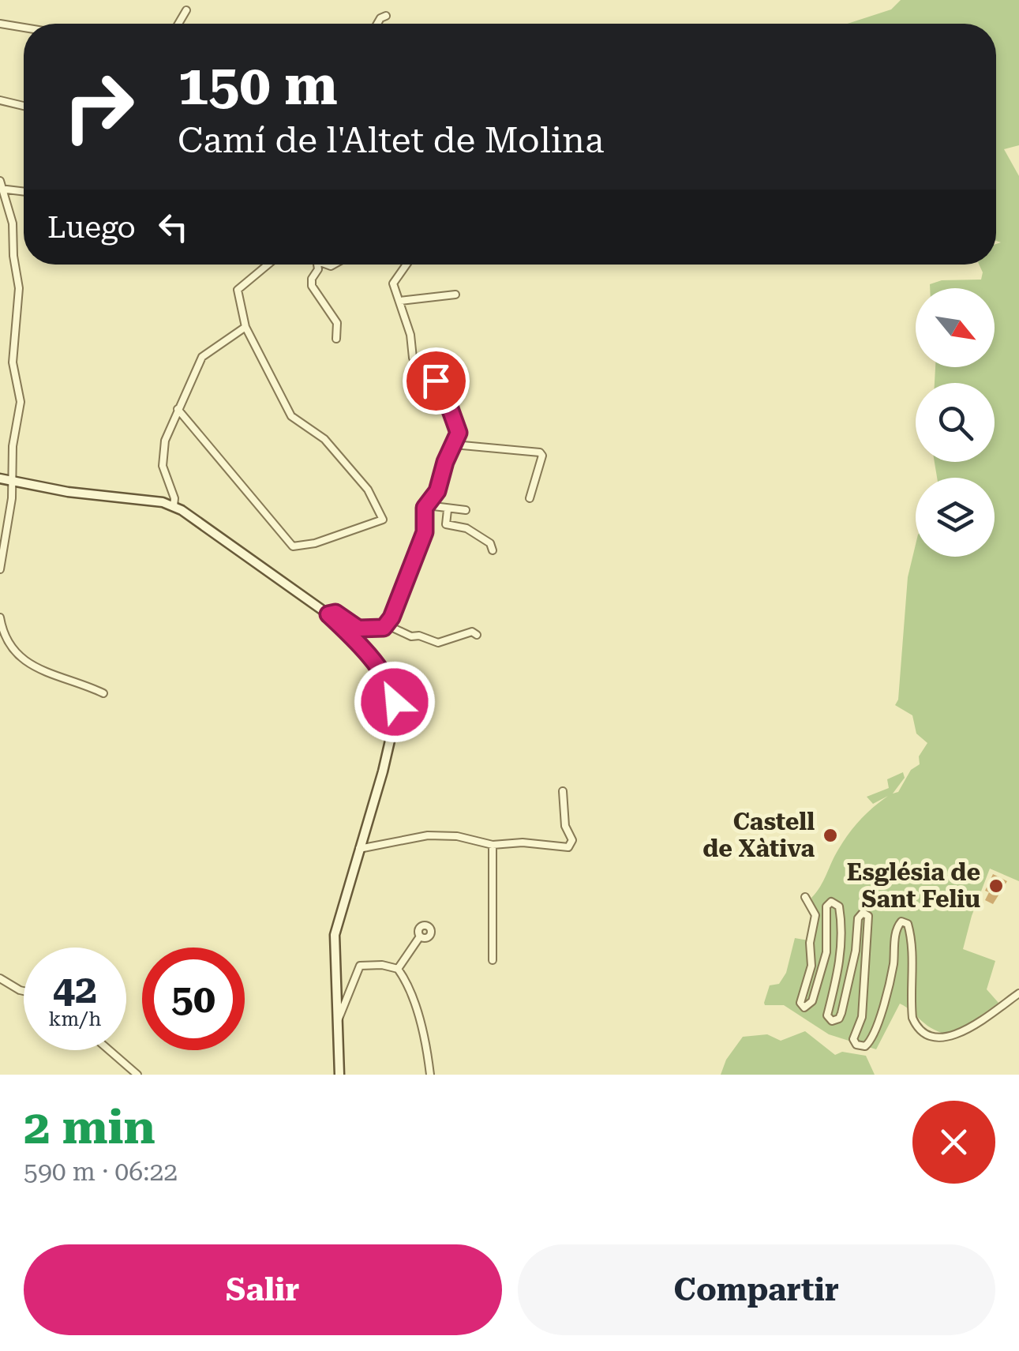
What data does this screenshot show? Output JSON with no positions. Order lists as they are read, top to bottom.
{
  "places": ["Castell de Xàtiva", "Església de Sant Feliu"],
  "north": "bottom right",
  "page": {
    "turn": ["150 m", "Camí de l'Altet de Molina"],
    "then": "Luego",
    "speed": "42 km/h",
    "limit": "50",
    "heading": ["2 min", "590 m · 06:22"],
    "buttons": ["Salir", "Compartir"]
  }
}
